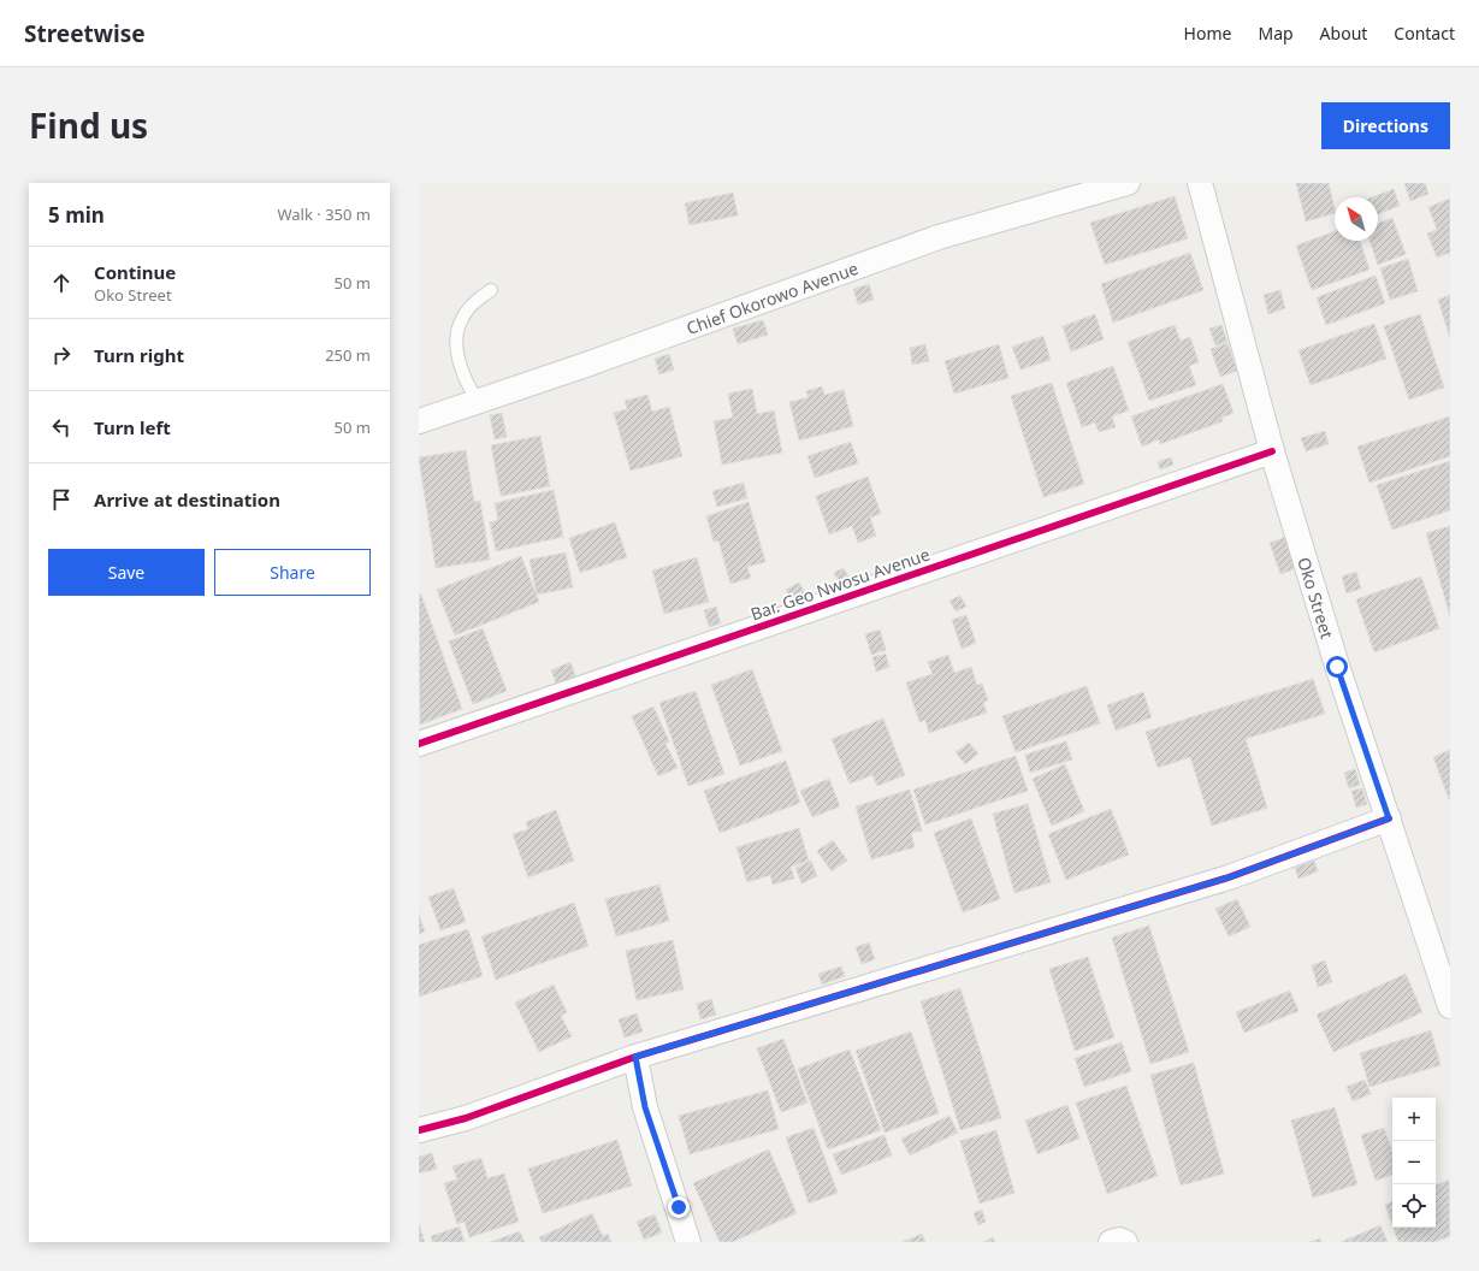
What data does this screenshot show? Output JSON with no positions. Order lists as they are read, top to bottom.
{
  "streets": {
    "street": ["Chief Okorowo Avenue", "Bar. Geo Nwosu Avenue", "Oko Street"]
  },
  "crossings": [
    ["Bar. Geo Nwosu Avenue", "Oko Street"]
  ],
  "north": "top left",
  "page": {
    "header": "Streetwise",
    "nav": [
      "Home",
      "Map",
      "About",
      "Contact"
    ],
    "title": "Find us",
    "buttons": [
      "Directions",
      ["Save", "Share"]
    ],
    "heading": ["5 min", "Walk · 350 m"],
    "list": [
      ["Continue", "Oko Street", "50 m"],
      ["Turn right", "250 m"],
      ["Turn left", "50 m"],
      "Arrive at destination"
    ],
    "map_buttons": ["+", "−"]
  }
}
